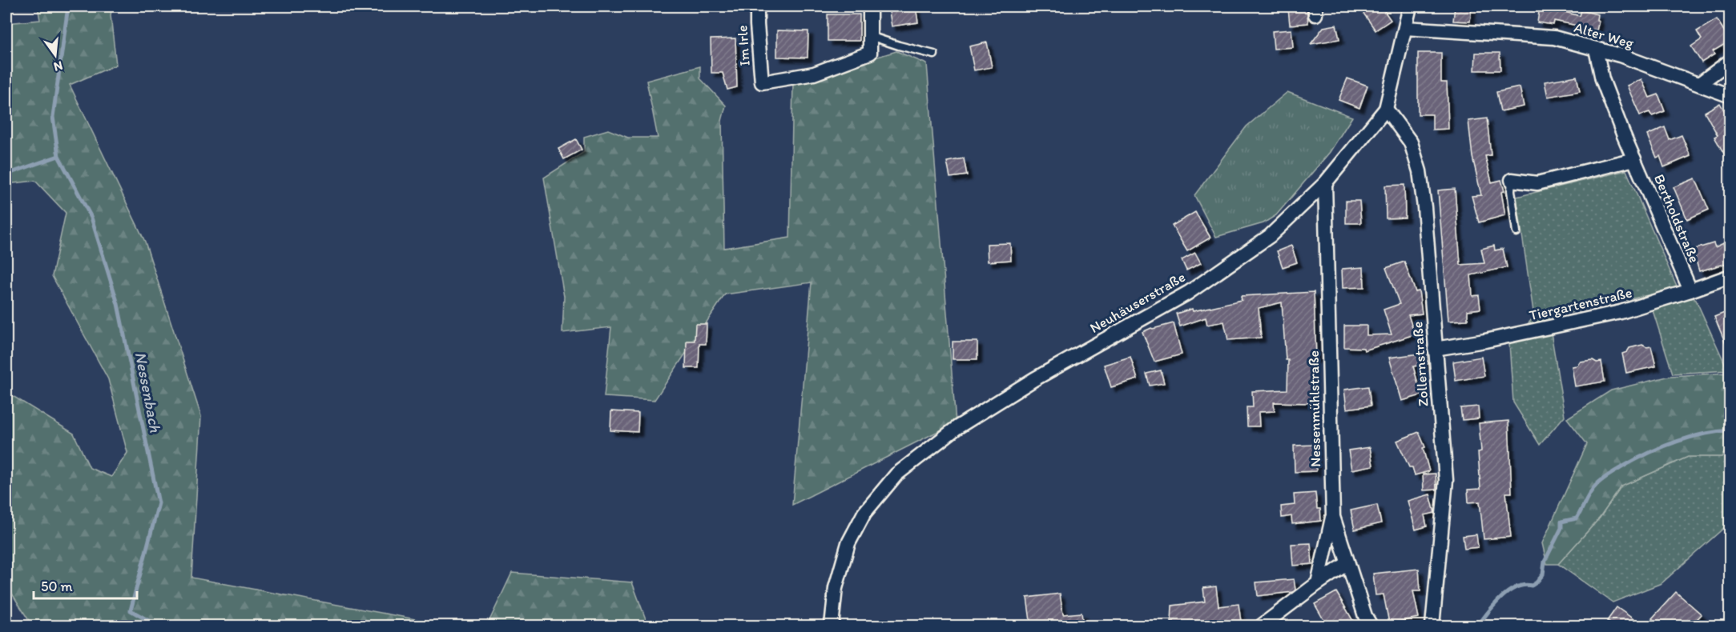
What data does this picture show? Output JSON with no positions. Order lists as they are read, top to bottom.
{
  "streets": {
    "street": [
      "Alter Weg",
      "Im Irle",
      "Bertholdstraße",
      "Neuhäuserstraße",
      "Tiergartenstraße",
      "Zollernstraße",
      "Nessenmühlstraße"
    ]
  },
  "crossings": [
    ["Alter Weg", "Bertholdstraße"],
    ["Alter Weg", "Neuhäuserstraße"],
    ["Bertholdstraße", "Tiergartenstraße"],
    ["Neuhäuserstraße", "Zollernstraße"],
    ["Neuhäuserstraße", "Nessenmühlstraße"],
    ["Tiergartenstraße", "Zollernstraße"]
  ],
  "water": ["Nessenbach"],
  "scale_bar": "50 m",
  "north": "bottom"
}
